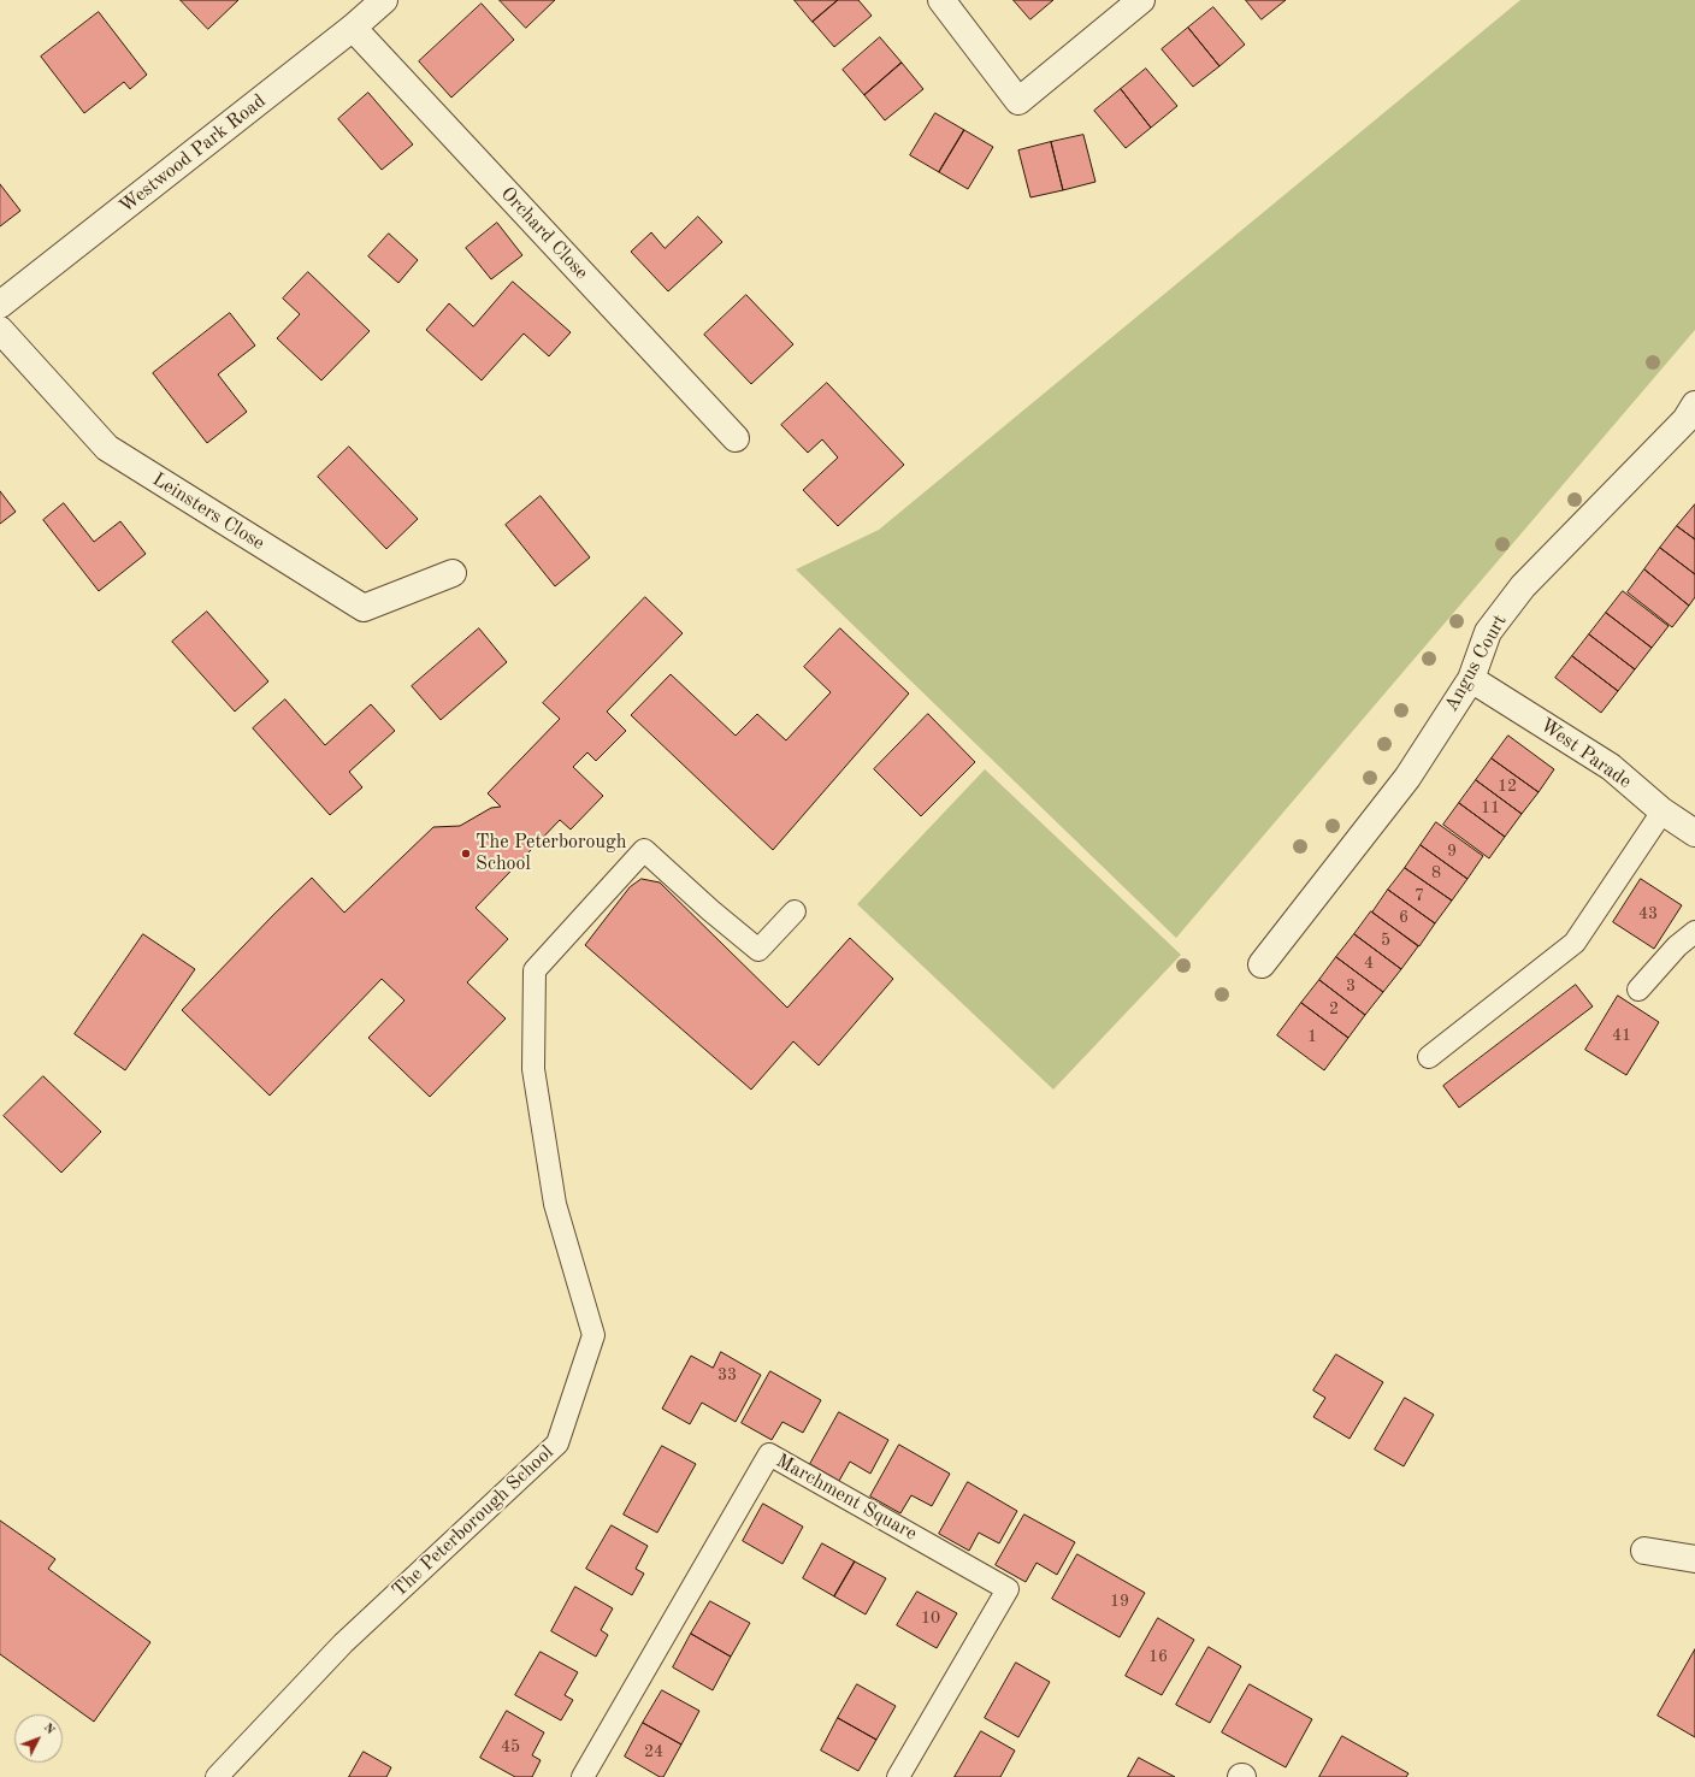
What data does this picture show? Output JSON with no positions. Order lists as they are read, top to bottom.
{
  "streets": {
    "street": [
      "Westwood Park Road",
      "Orchard Close",
      "Leinsters Close",
      "Angus Court",
      "West Parade"
    ],
    "lane": ["Marchment Square", "The Peterborough School"]
  },
  "crossings": [
    ["Westwood Park Road", "Orchard Close"],
    ["Angus Court", "West Parade"]
  ],
  "places": ["The Peterborough School"],
  "house_numbers": [
    "12",
    "11",
    "9",
    "8",
    "7",
    "43",
    "6",
    "5",
    "4",
    "3",
    "2",
    "41",
    "1",
    "33",
    "19",
    "10",
    "16",
    "45",
    "24"
  ],
  "north": "top right"
}
